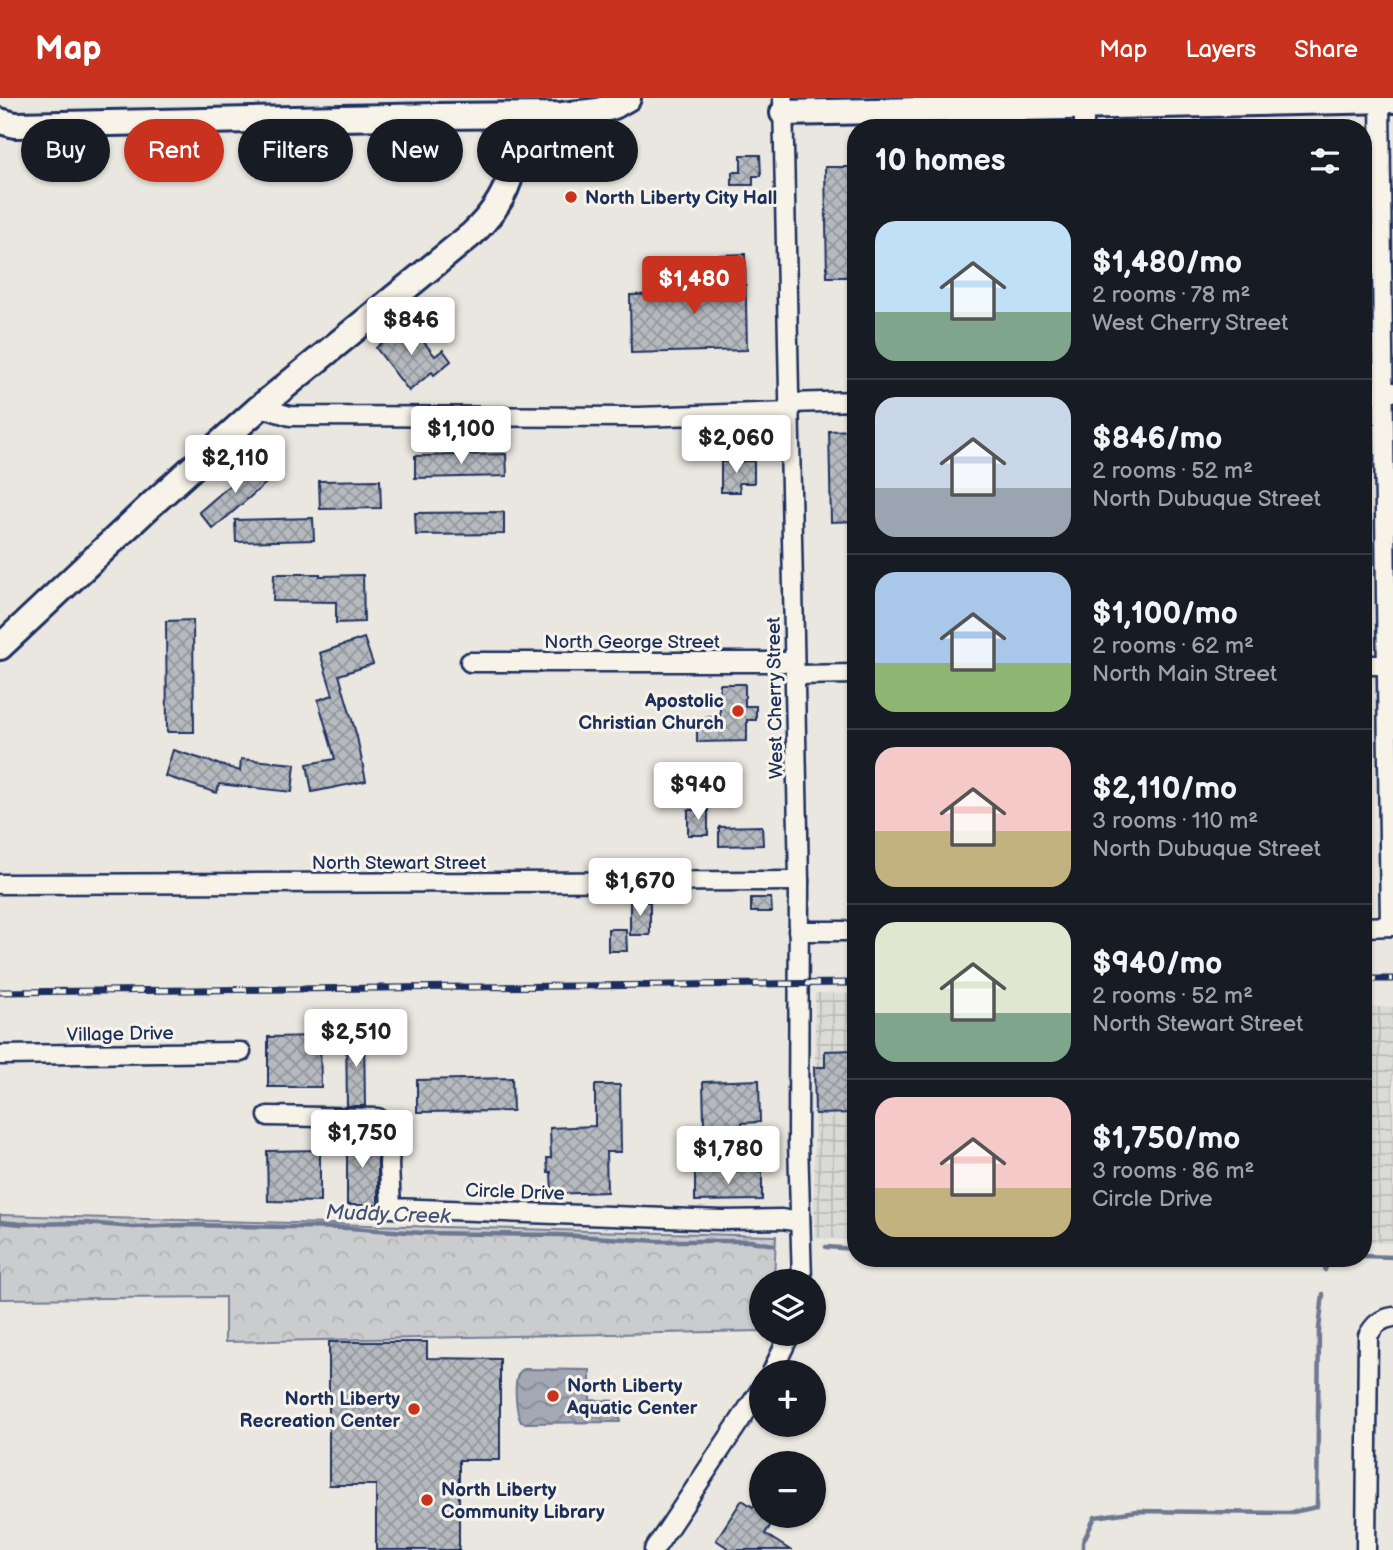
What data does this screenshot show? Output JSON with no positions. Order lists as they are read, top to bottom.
{
  "streets": {
    "street": [
      "North George Street",
      "West Cherry Street",
      "North Stewart Street",
      "Village Drive",
      "Circle Drive"
    ]
  },
  "crossings": [
    ["North George Street", "West Cherry Street"],
    ["West Cherry Street", "North Stewart Street"],
    ["West Cherry Street", "Circle Drive"]
  ],
  "water": ["Muddy Creek"],
  "places": [
    "North Liberty City Hall",
    "Apostolic Christian Church",
    "North Liberty Aquatic Center",
    "North Liberty Recreation Center",
    "North Liberty Community Library"
  ],
  "page": {
    "header": "Map",
    "nav": ["Map", "Layers", "Share"],
    "chip": [
      "Buy",
      "Rent",
      "Filters",
      "New",
      "Apartment"
    ],
    "heading": "10 homes",
    "list": [
      {
        "name": "$1,480/mo",
        "note": "2 rooms · 78 m² · West Cherry Street"
      },
      {
        "name": "$846/mo",
        "note": "2 rooms · 52 m² · North Dubuque Street"
      },
      {
        "name": "$1,100/mo",
        "note": "2 rooms · 62 m² · North Main Street"
      },
      {
        "name": "$2,110/mo",
        "note": "3 rooms · 110 m² · North Dubuque Street"
      },
      {
        "name": "$940/mo",
        "note": "2 rooms · 52 m² · North Stewart Street"
      },
      {
        "name": "$1,750/mo",
        "note": "3 rooms · 86 m² · Circle Drive"
      }
    ],
    "price": [
      "$1,480",
      "$846",
      "$1,100",
      "$2,060",
      "$2,110",
      "$940",
      "$1,670",
      "$2,510",
      "$1,750",
      "$1,780"
    ],
    "map_buttons": ["+", "−"]
  }
}
